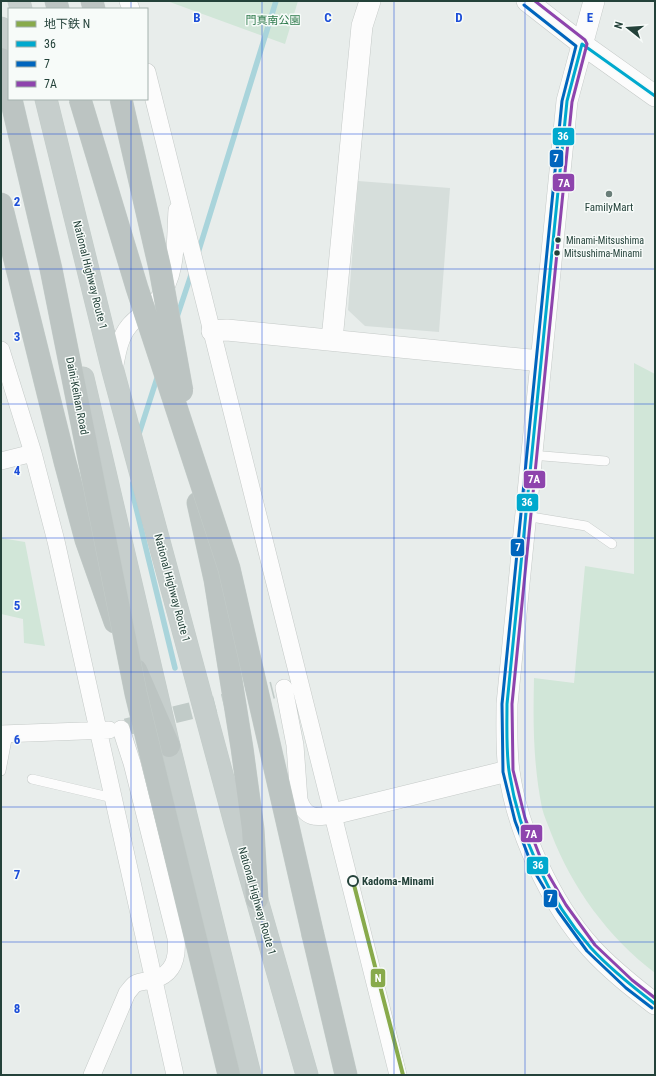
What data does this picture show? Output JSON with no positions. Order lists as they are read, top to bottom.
{
  "streets": {
    "highway": ["National Highway Route 1", "Daini-Keihan Road"]
  },
  "parks": ["門真南公園"],
  "places": [
    "FamilyMart",
    "Minami-Mitsushima",
    "Mitsushima-Minami",
    "Kadoma-Minami"
  ],
  "lines": [
    "transit line 7A",
    "transit line 7",
    "transit line 36",
    "metro line N"
  ],
  "legend": [
    "地下鉄 N",
    "36",
    "7",
    "7A"
  ],
  "north": "left",
  "grid": {
    "columns": [
      "B",
      "C",
      "D",
      "E"
    ],
    "rows": [
      "2",
      "3",
      "4",
      "5",
      "6",
      "7",
      "8"
    ]
  }
}
